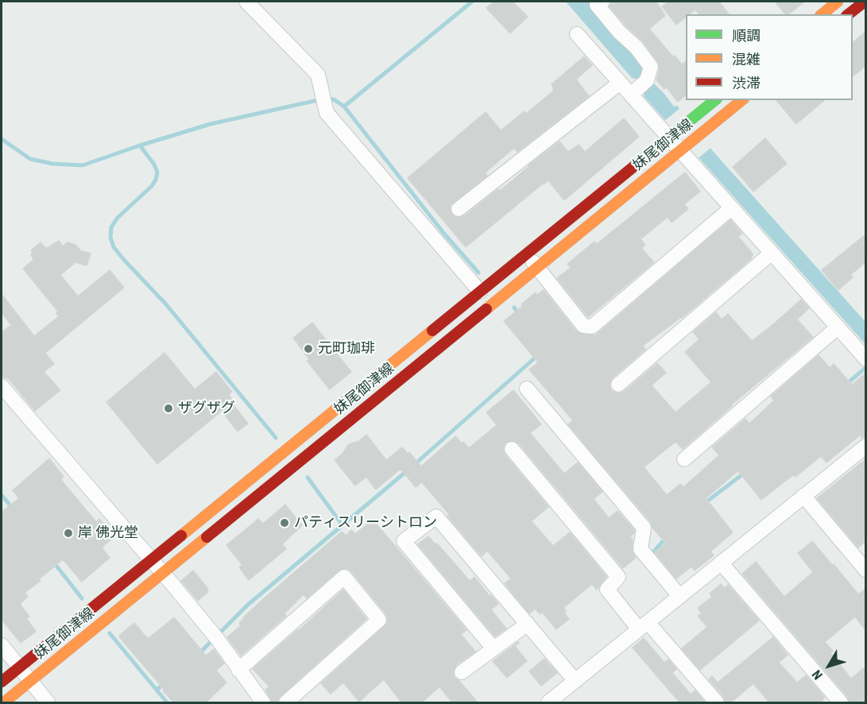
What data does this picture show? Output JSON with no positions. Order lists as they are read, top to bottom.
{
  "streets": {
    "main road": ["妹尾御津線"]
  },
  "places": [
    "元町珈琲",
    "ザグザグ",
    "パティスリーシトロン",
    "岸 佛光堂"
  ],
  "legend": ["順調", "混雑", "渋滞"],
  "north": "bottom left"
}
